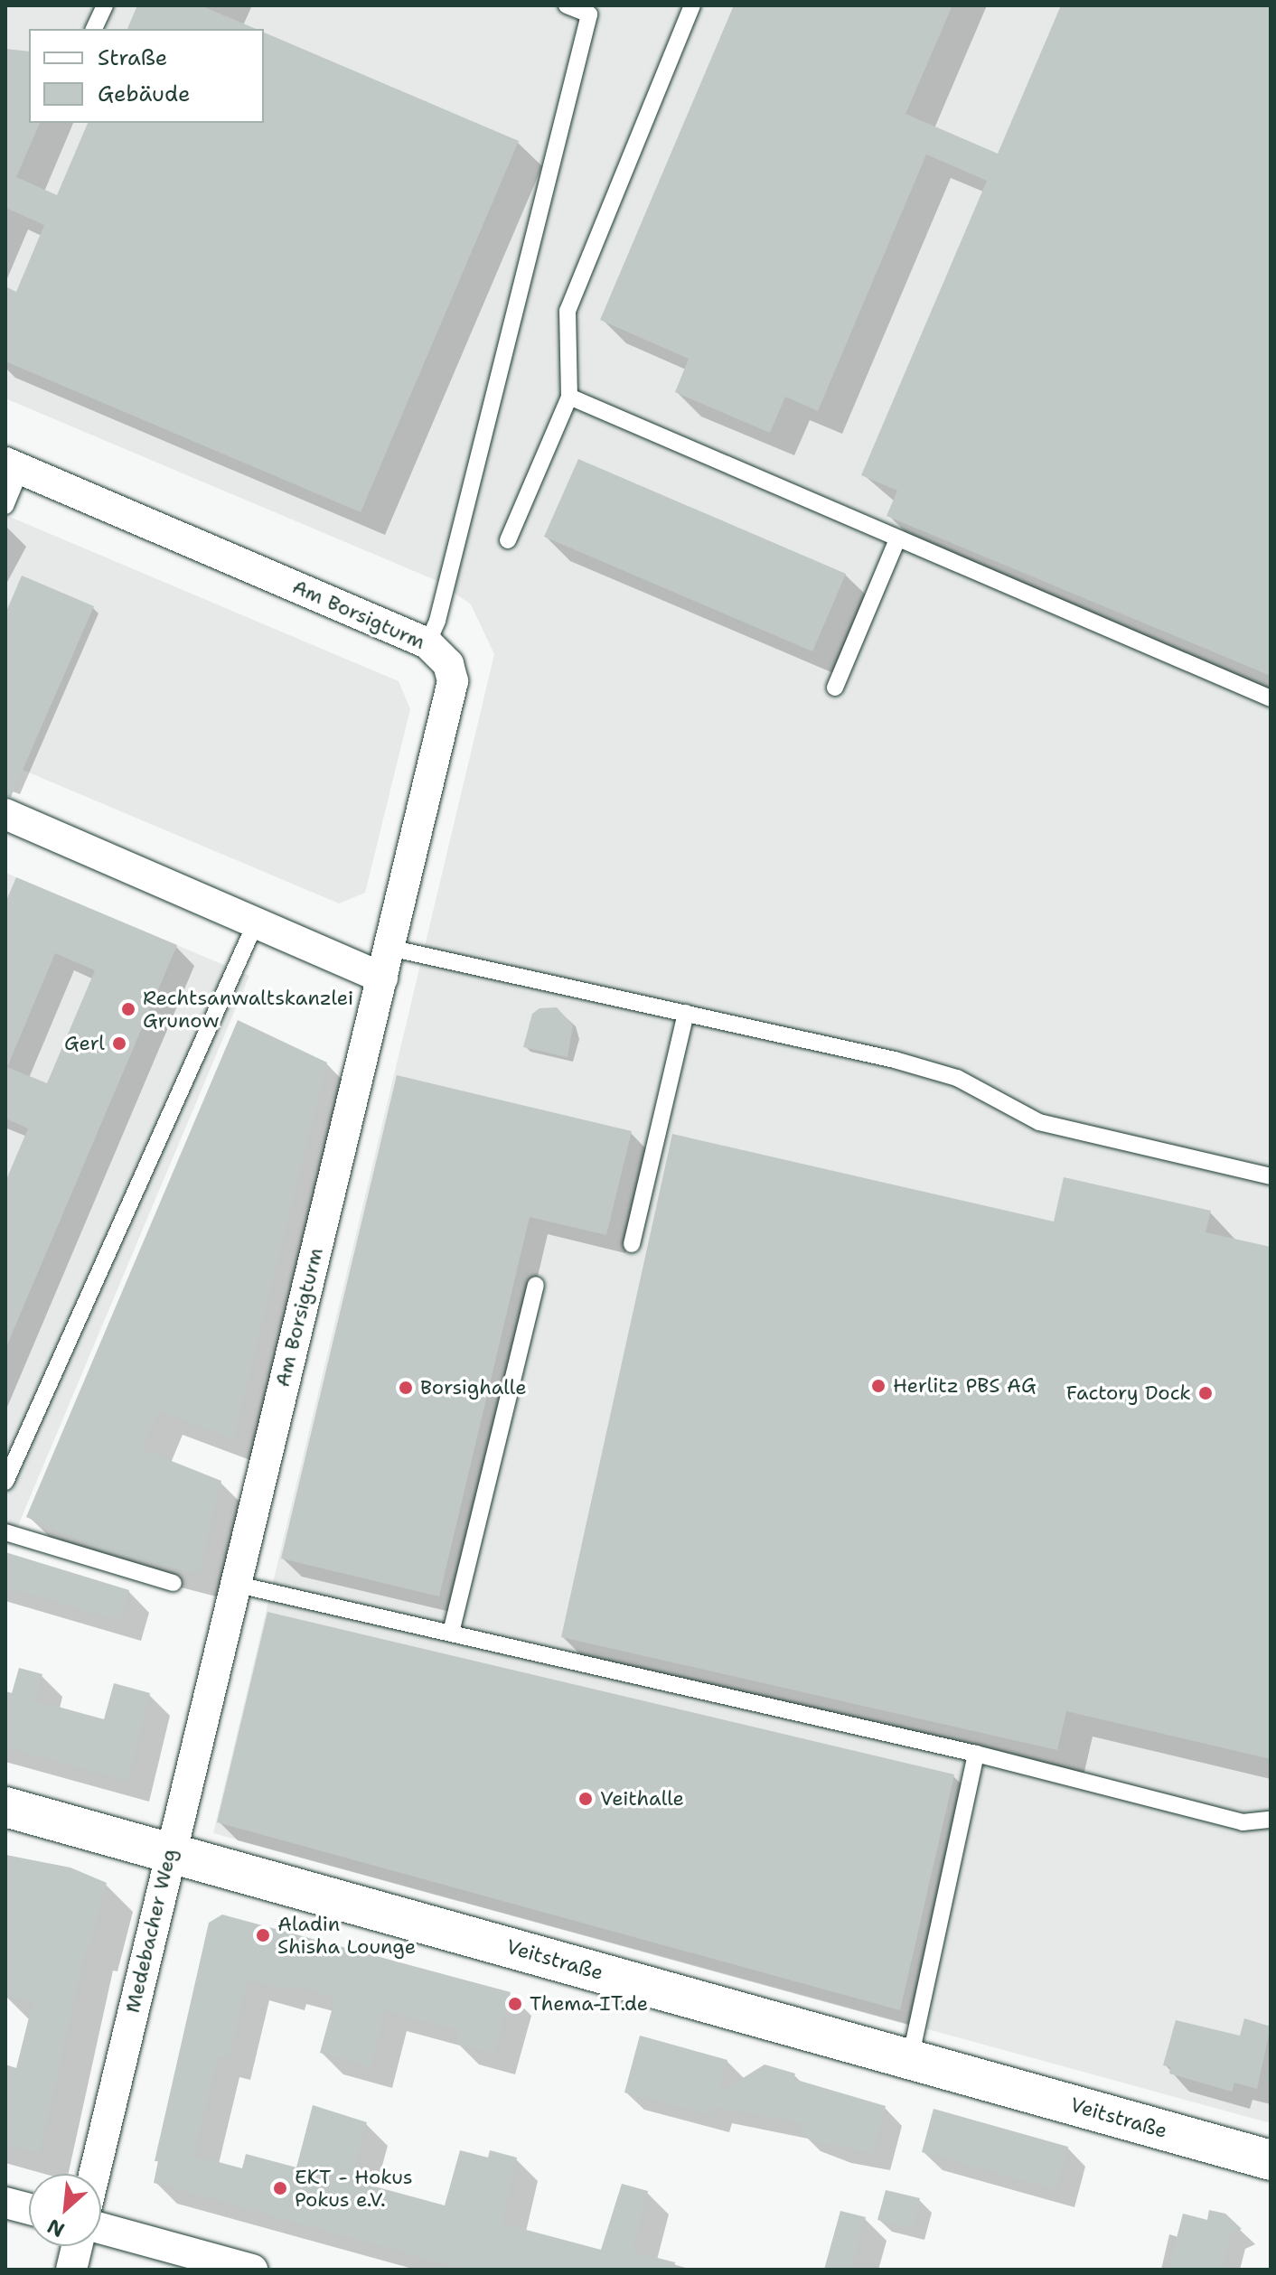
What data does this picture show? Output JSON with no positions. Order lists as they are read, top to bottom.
{
  "streets": {
    "street": ["Am Borsigturm", "Medebacher Weg", "Veitstraße"]
  },
  "crossings": [
    ["Am Borsigturm", "Medebacher Weg"],
    ["Medebacher Weg", "Veitstraße"]
  ],
  "places": [
    "Rechtsanwaltskanzlei Grunow",
    "Gerl",
    "Herlitz PBS AG",
    "Borsighalle",
    "Factory Dock",
    "Veithalle",
    "Aladin Shisha Lounge",
    "Thema-IT.de",
    "EKT - Hokus Pokus e.V."
  ],
  "legend": ["Straße", "Gebäude"],
  "north": "bottom left"
}
